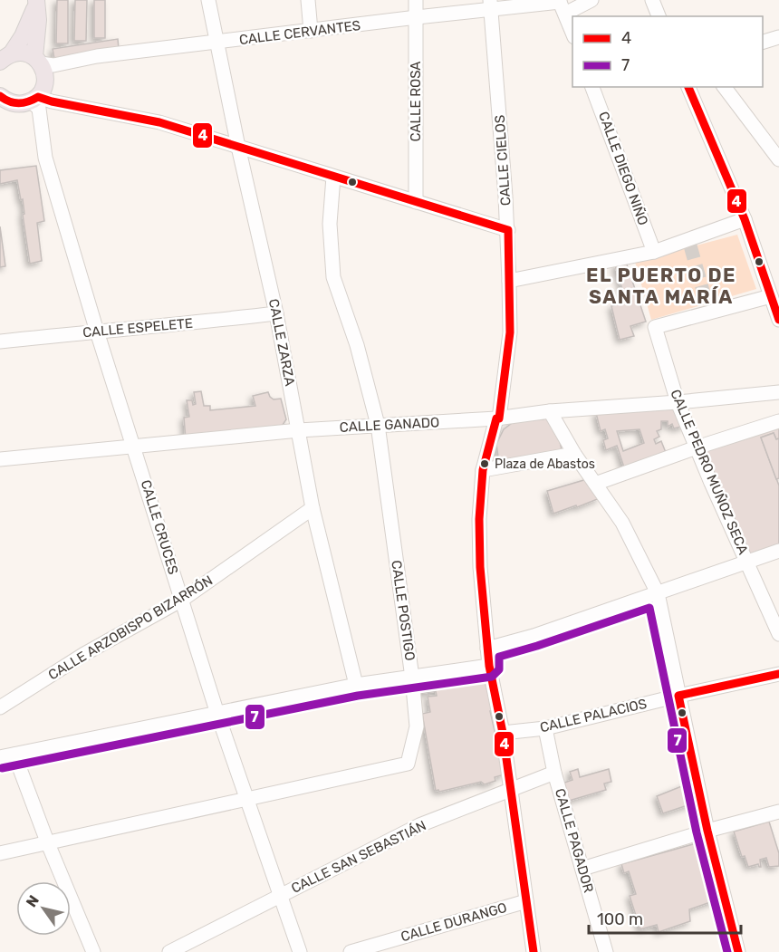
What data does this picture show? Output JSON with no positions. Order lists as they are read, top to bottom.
{
  "streets": {
    "street": [
      "CALLE CERVANTES",
      "CALLE ROSA",
      "CALLE CIELOS",
      "CALLE DIEGO NIÑO",
      "CALLE ESPELETE",
      "CALLE ZARZA",
      "CALLE GANADO",
      "CALLE PEDRO MUÑOZ SECA",
      "CALLE CRUCES",
      "CALLE POSTIGO",
      "CALLE ARZOBISPO BIZARRÓN",
      "CALLE PALACIOS",
      "CALLE PAGADOR",
      "CALLE SAN SEBASTIÁN",
      "CALLE DURANGO"
    ]
  },
  "crossings": [
    ["CALLE CERVANTES", "CALLE ROSA"],
    ["CALLE CERVANTES", "CALLE CIELOS"],
    ["CALLE CERVANTES", "CALLE ZARZA"],
    ["CALLE CIELOS", "CALLE GANADO"],
    ["CALLE CIELOS", "CALLE PALACIOS"],
    ["CALLE CIELOS", "CALLE SAN SEBASTIÁN"],
    ["CALLE CIELOS", "CALLE DURANGO"],
    ["CALLE ESPELETE", "CALLE ZARZA"],
    ["CALLE ESPELETE", "CALLE CRUCES"],
    ["CALLE ZARZA", "CALLE GANADO"],
    ["CALLE ZARZA", "CALLE ARZOBISPO BIZARRÓN"],
    ["CALLE GANADO", "CALLE PEDRO MUÑOZ SECA"],
    ["CALLE GANADO", "CALLE CRUCES"],
    ["CALLE GANADO", "CALLE POSTIGO"],
    ["CALLE CRUCES", "CALLE POSTIGO"],
    ["CALLE CRUCES", "CALLE ARZOBISPO BIZARRÓN"],
    ["CALLE CRUCES", "CALLE SAN SEBASTIÁN"],
    ["CALLE PALACIOS", "CALLE PAGADOR"],
    ["CALLE PAGADOR", "CALLE SAN SEBASTIÁN"]
  ],
  "districts": ["EL PUERTO DE SANTA MARÍA"],
  "places": ["Plaza de Abastos"],
  "lines": ["transit line 4", "transit line 7"],
  "legend": ["4", "7"],
  "scale_bar": "100 m",
  "north": "top left"
}
